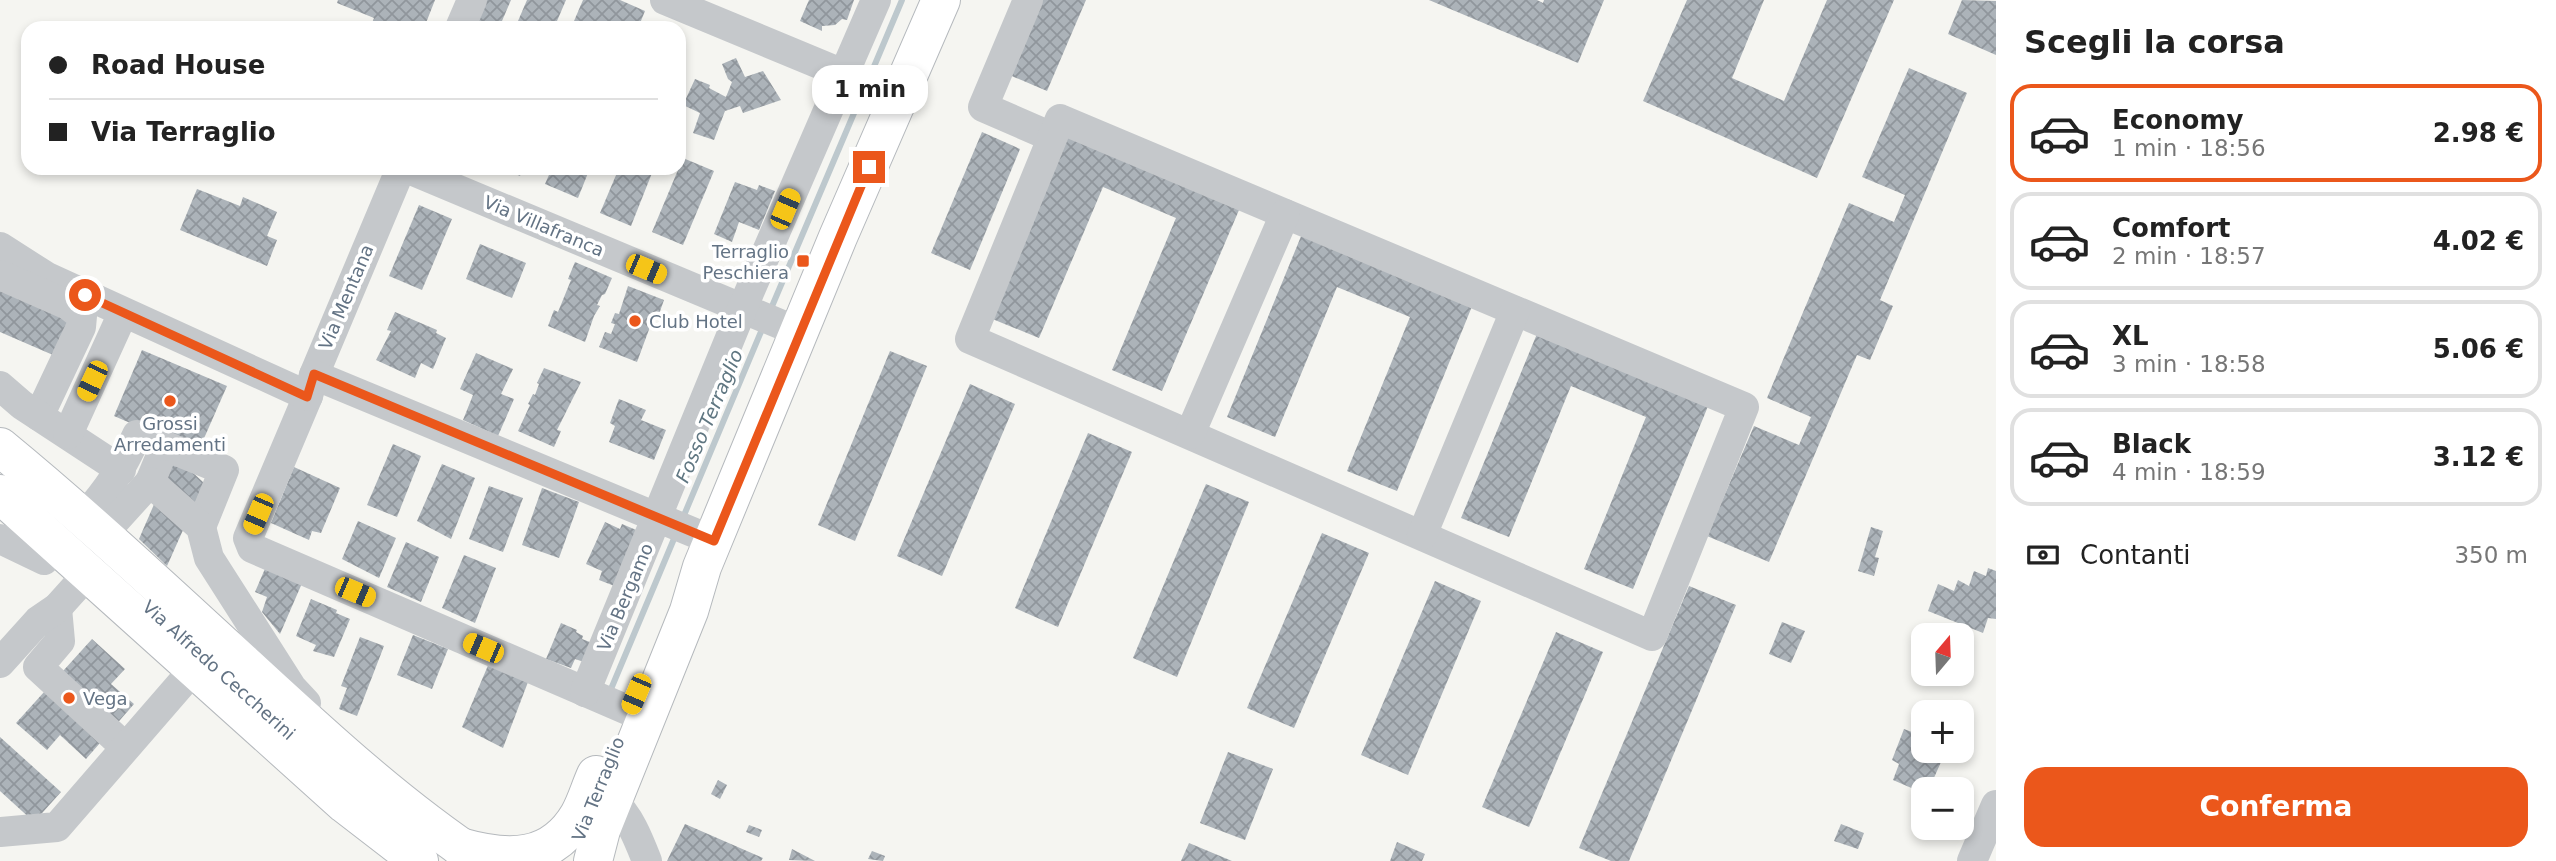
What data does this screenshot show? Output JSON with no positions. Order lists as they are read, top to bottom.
{
  "streets": {
    "main road": ["Via Alfredo Ceccherini", "Via Terraglio"],
    "street": ["Via Villafranca", "Via Mentana", "Via Bergamo"]
  },
  "crossings": [
    ["Via Villafranca", "Via Bergamo"],
    ["Via Villafranca", "Via Terraglio"],
    ["Via Mentana", "Via Bergamo"],
    ["Via Bergamo", "Via Terraglio"]
  ],
  "water": ["Fosso Terraglio"],
  "places": {
    "transit": ["Terraglio Peschiera"],
    "other": ["Club Hotel", "Grossi Arredamenti", "Vega"]
  },
  "north": "top",
  "page": {
    "heading": "Scegli la corsa",
    "banner": ["Road House", "Via Terraglio"],
    "bubble": "1 min",
    "list": [
      {
        "name": "Economy",
        "note": "1 min · 18:56",
        "value": "2.98 €"
      },
      {
        "name": "Comfort",
        "note": "2 min · 18:57",
        "value": "4.02 €"
      },
      {
        "name": "XL",
        "note": "3 min · 18:58",
        "value": "5.06 €"
      },
      {
        "name": "Black",
        "note": "4 min · 18:59",
        "value": "3.12 €"
      }
    ],
    "pay": ["Contanti", "350 m"],
    "map_buttons": ["+", "−"],
    "buttons": "Conferma"
  }
}
